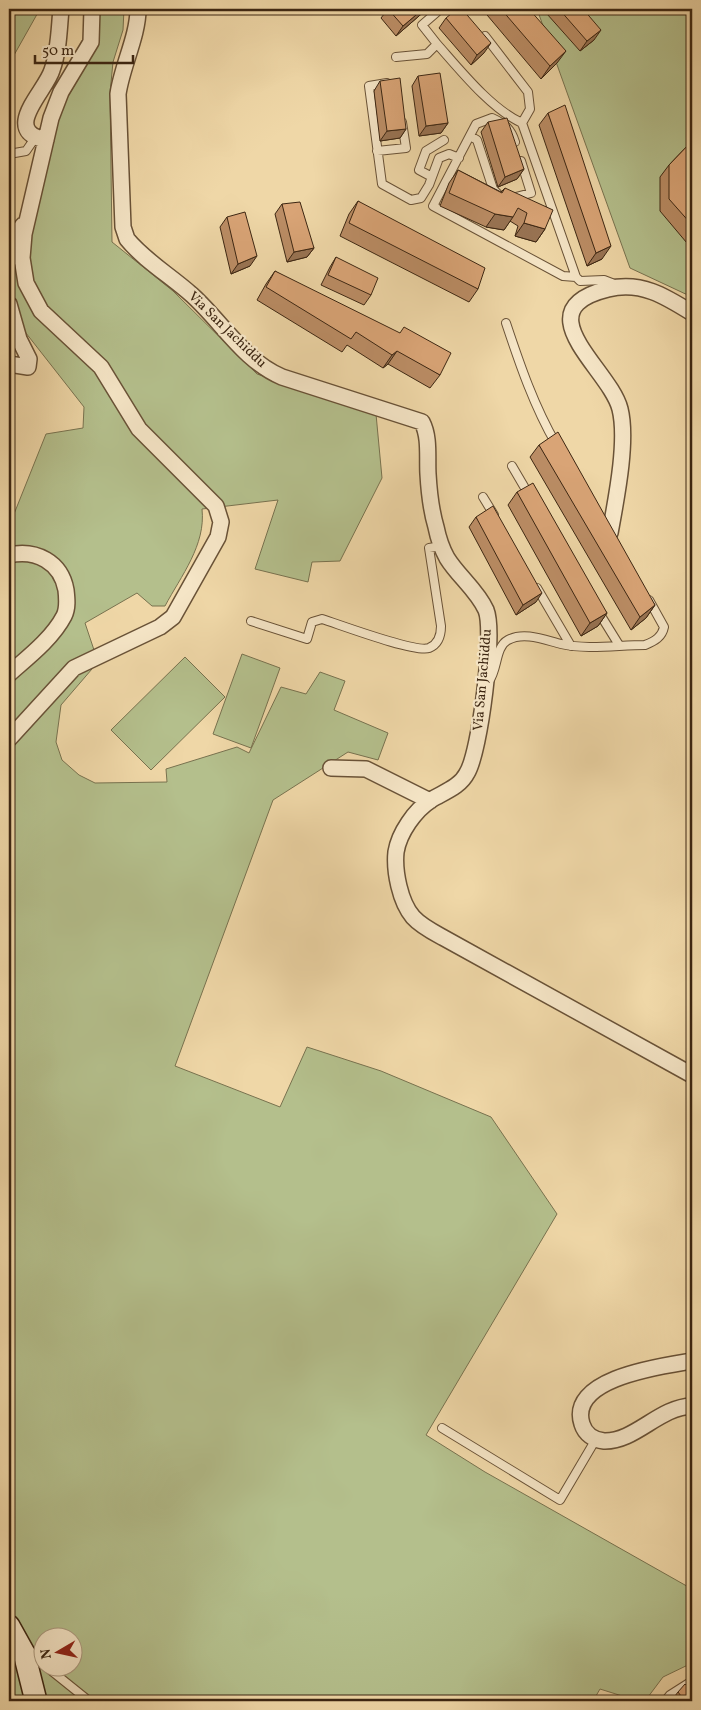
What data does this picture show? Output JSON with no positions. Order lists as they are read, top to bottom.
{
  "streets": {
    "street": ["Via San Jachiddu"]
  },
  "scale_bar": "50 m",
  "north": "left"
}
